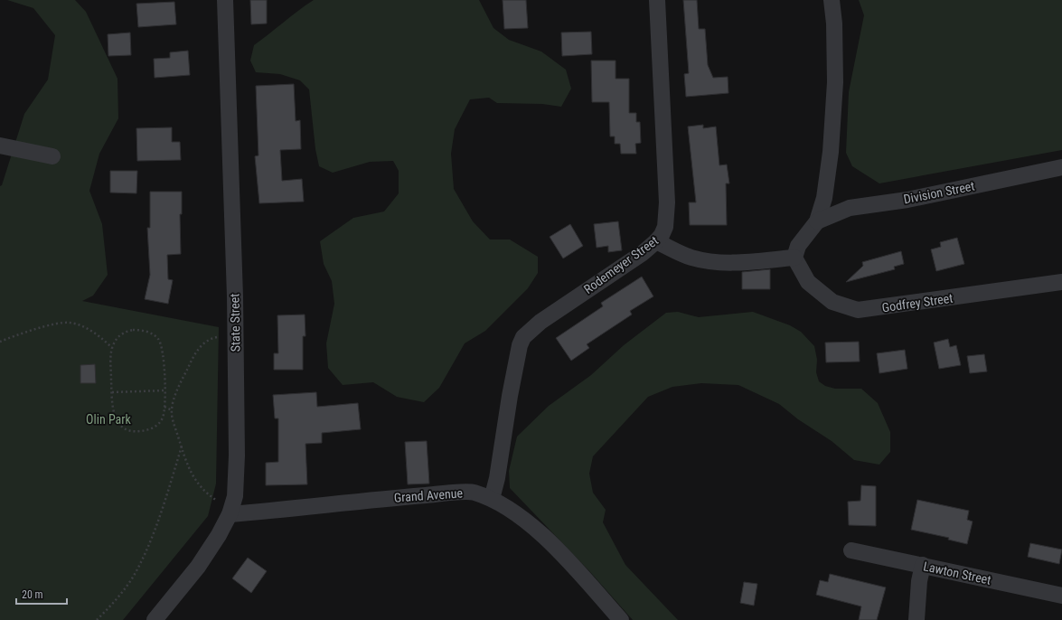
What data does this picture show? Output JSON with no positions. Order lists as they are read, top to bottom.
{
  "streets": {
    "street": [
      "Division Street",
      "Rodemeyer Street",
      "Godfrey Street",
      "State Street",
      "Grand Avenue",
      "Lawton Street"
    ]
  },
  "crossings": [
    ["Rodemeyer Street", "Grand Avenue"],
    ["State Street", "Grand Avenue"]
  ],
  "parks": ["Olin Park"],
  "scale_bar": "20 m"
}
